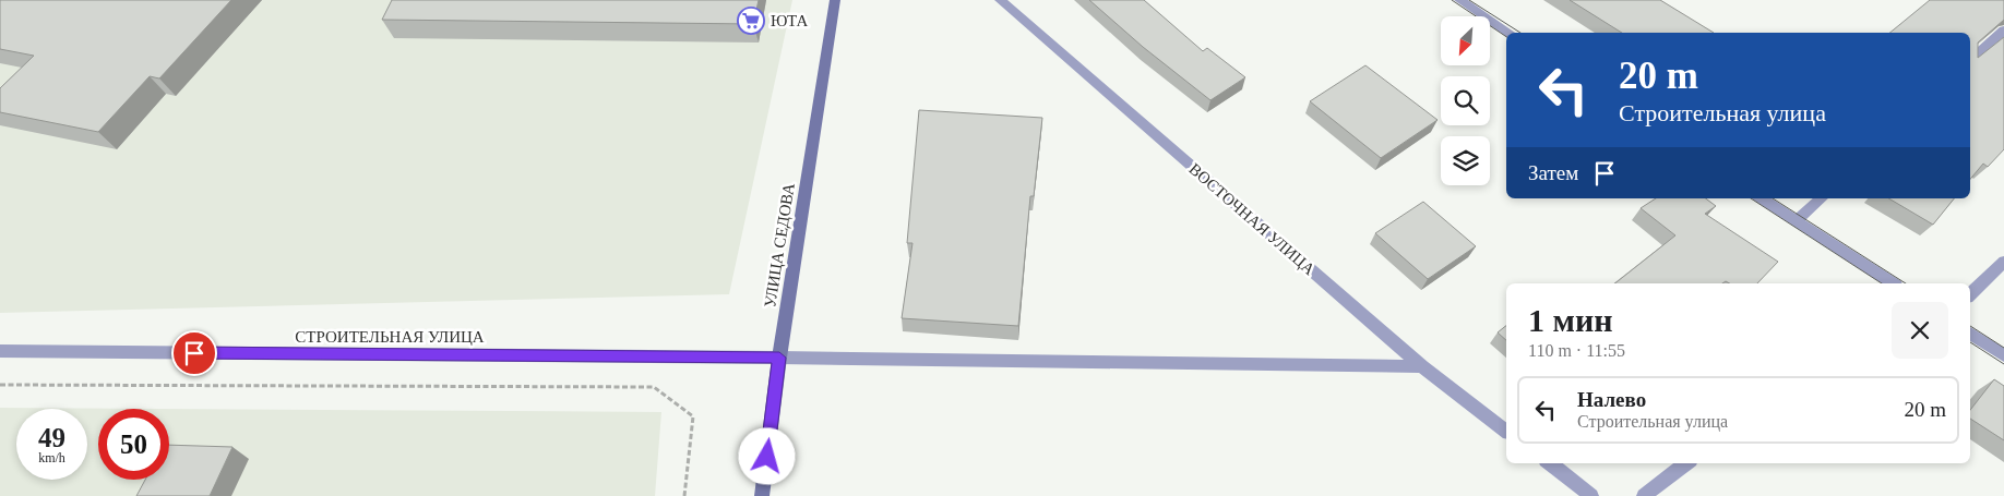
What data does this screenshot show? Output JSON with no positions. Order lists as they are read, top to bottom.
{
  "streets": {
    "main road": ["УЛИЦА СЕДОВА"],
    "street": ["ВОСТОЧНАЯ УЛИЦА", "СТРОИТЕЛЬНАЯ УЛИЦА"]
  },
  "crossings": [
    ["ВОСТОЧНАЯ УЛИЦА", "СТРОИТЕЛЬНАЯ УЛИЦА"],
    ["УЛИЦА СЕДОВА", "СТРОИТЕЛЬНАЯ УЛИЦА"]
  ],
  "places": {
    "supermarket": ["ЮТА"]
  },
  "north": "bottom left",
  "page": {
    "turn": ["20 m", "Строительная улица"],
    "then": "Затем",
    "heading": ["1 мин", "110 m · 11:55"],
    "list": [
      {
        "name": "Налево",
        "note": "Строительная улица",
        "value": "20 m"
      }
    ],
    "speed": "49 km/h",
    "limit": "50"
  }
}
